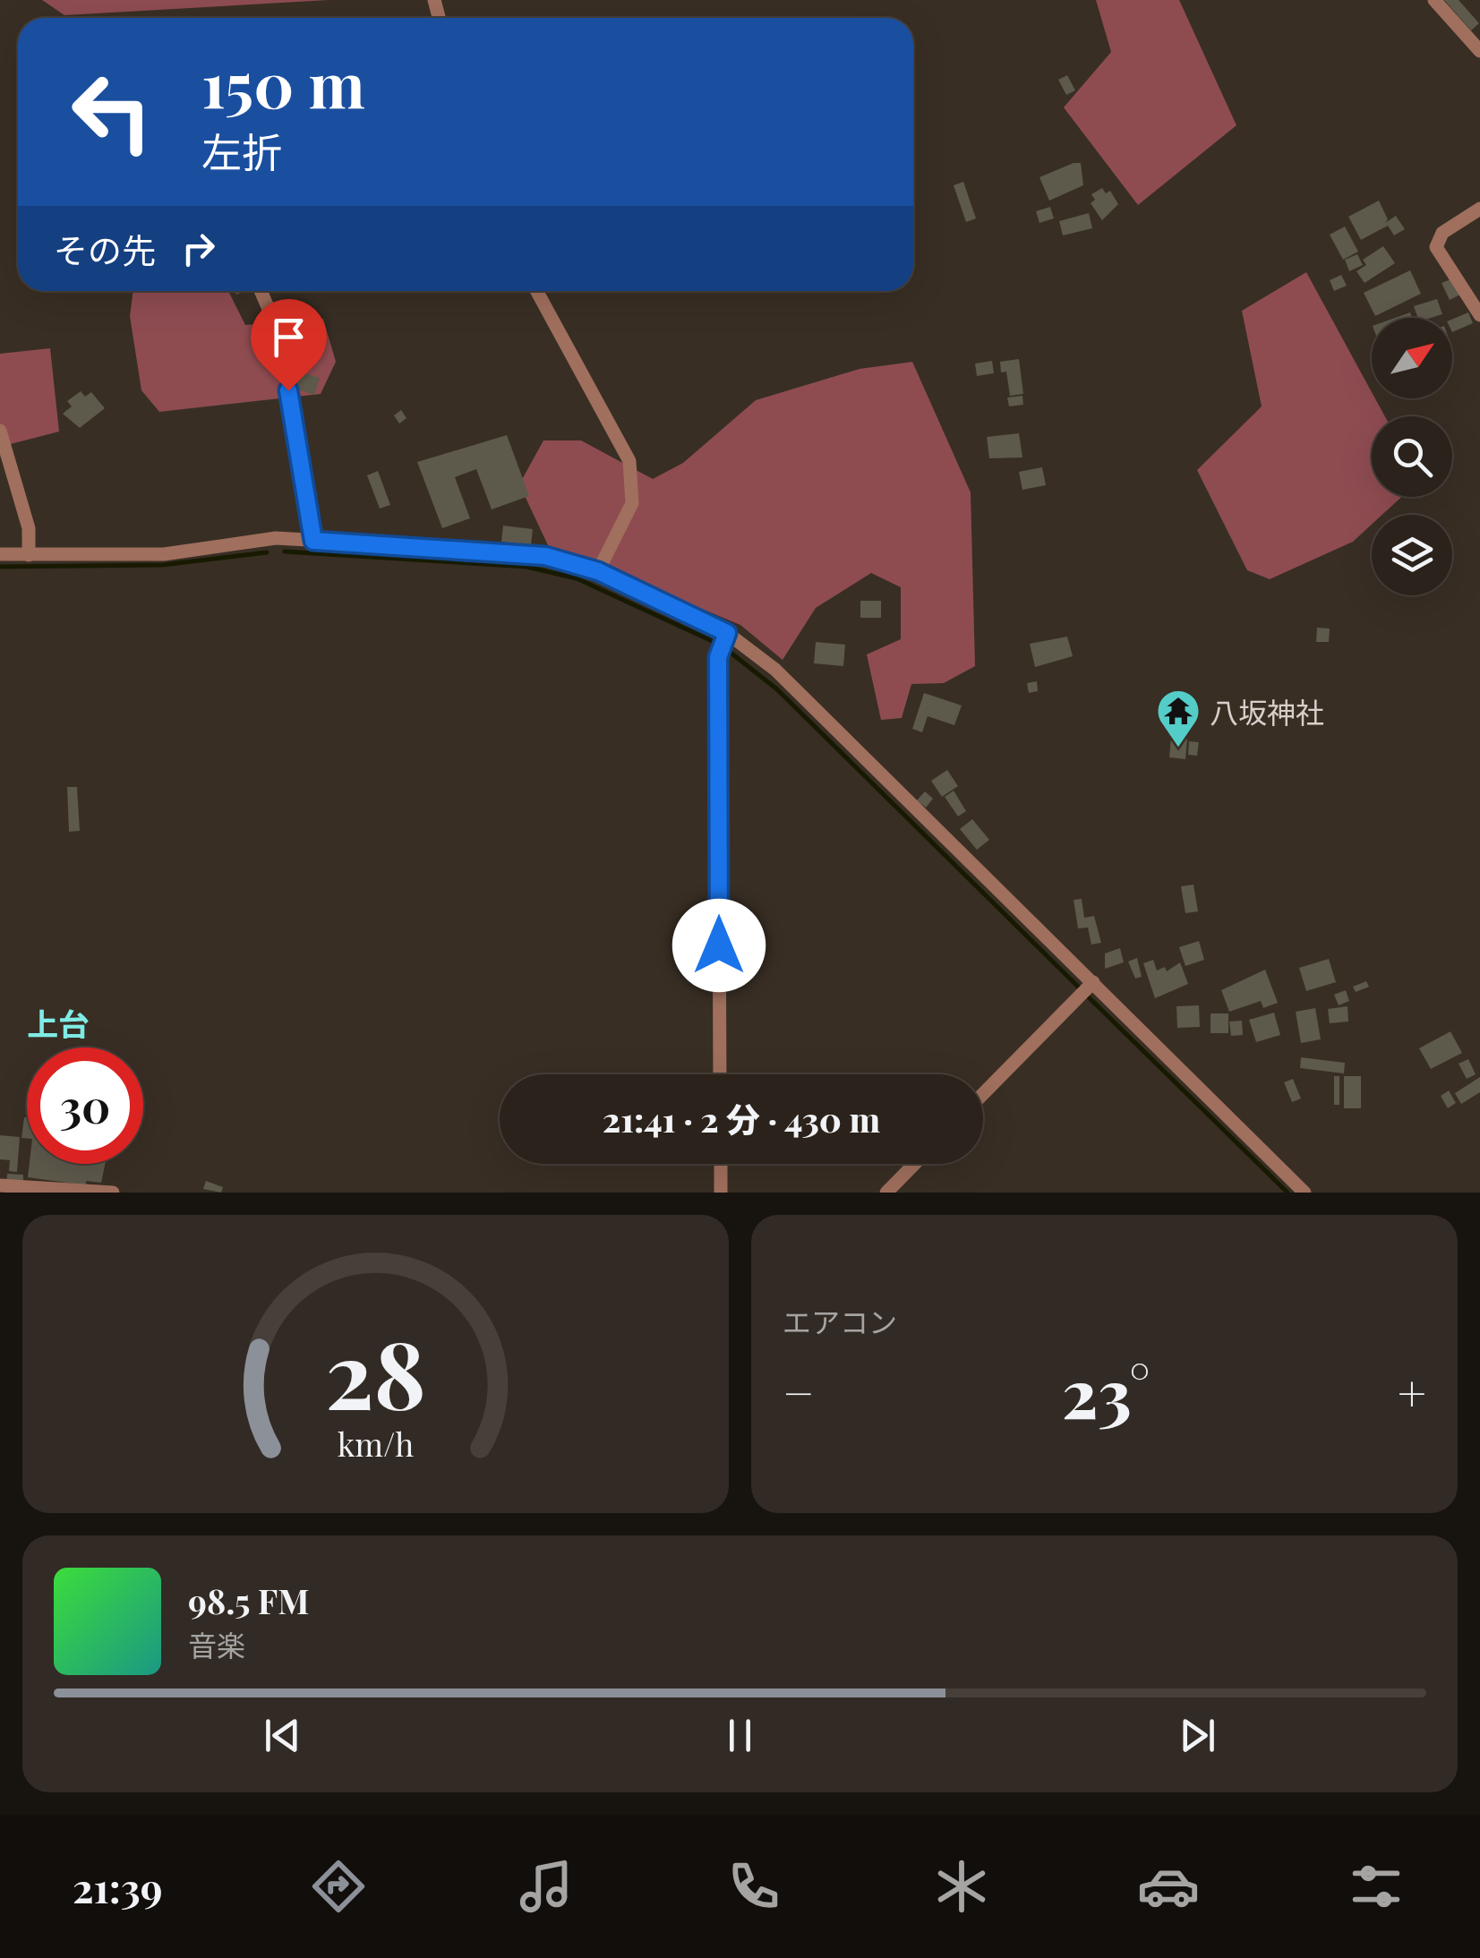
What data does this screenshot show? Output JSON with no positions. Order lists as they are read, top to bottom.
{
  "districts": ["上台"],
  "places": {
    "temple": ["八坂神社"]
  },
  "north": "top right",
  "page": {
    "turn": ["150 m", "左折"],
    "then": "その先",
    "limit": "30",
    "trip": "21:41 · 2 分 · 430 m",
    "tile": "エアコン",
    "heat": ["−", "23°", "+"],
    "song": ["98.5 FM", "音楽"],
    "tabs": "21:39",
    "gauge": ["28", "km/h"]
  }
}
